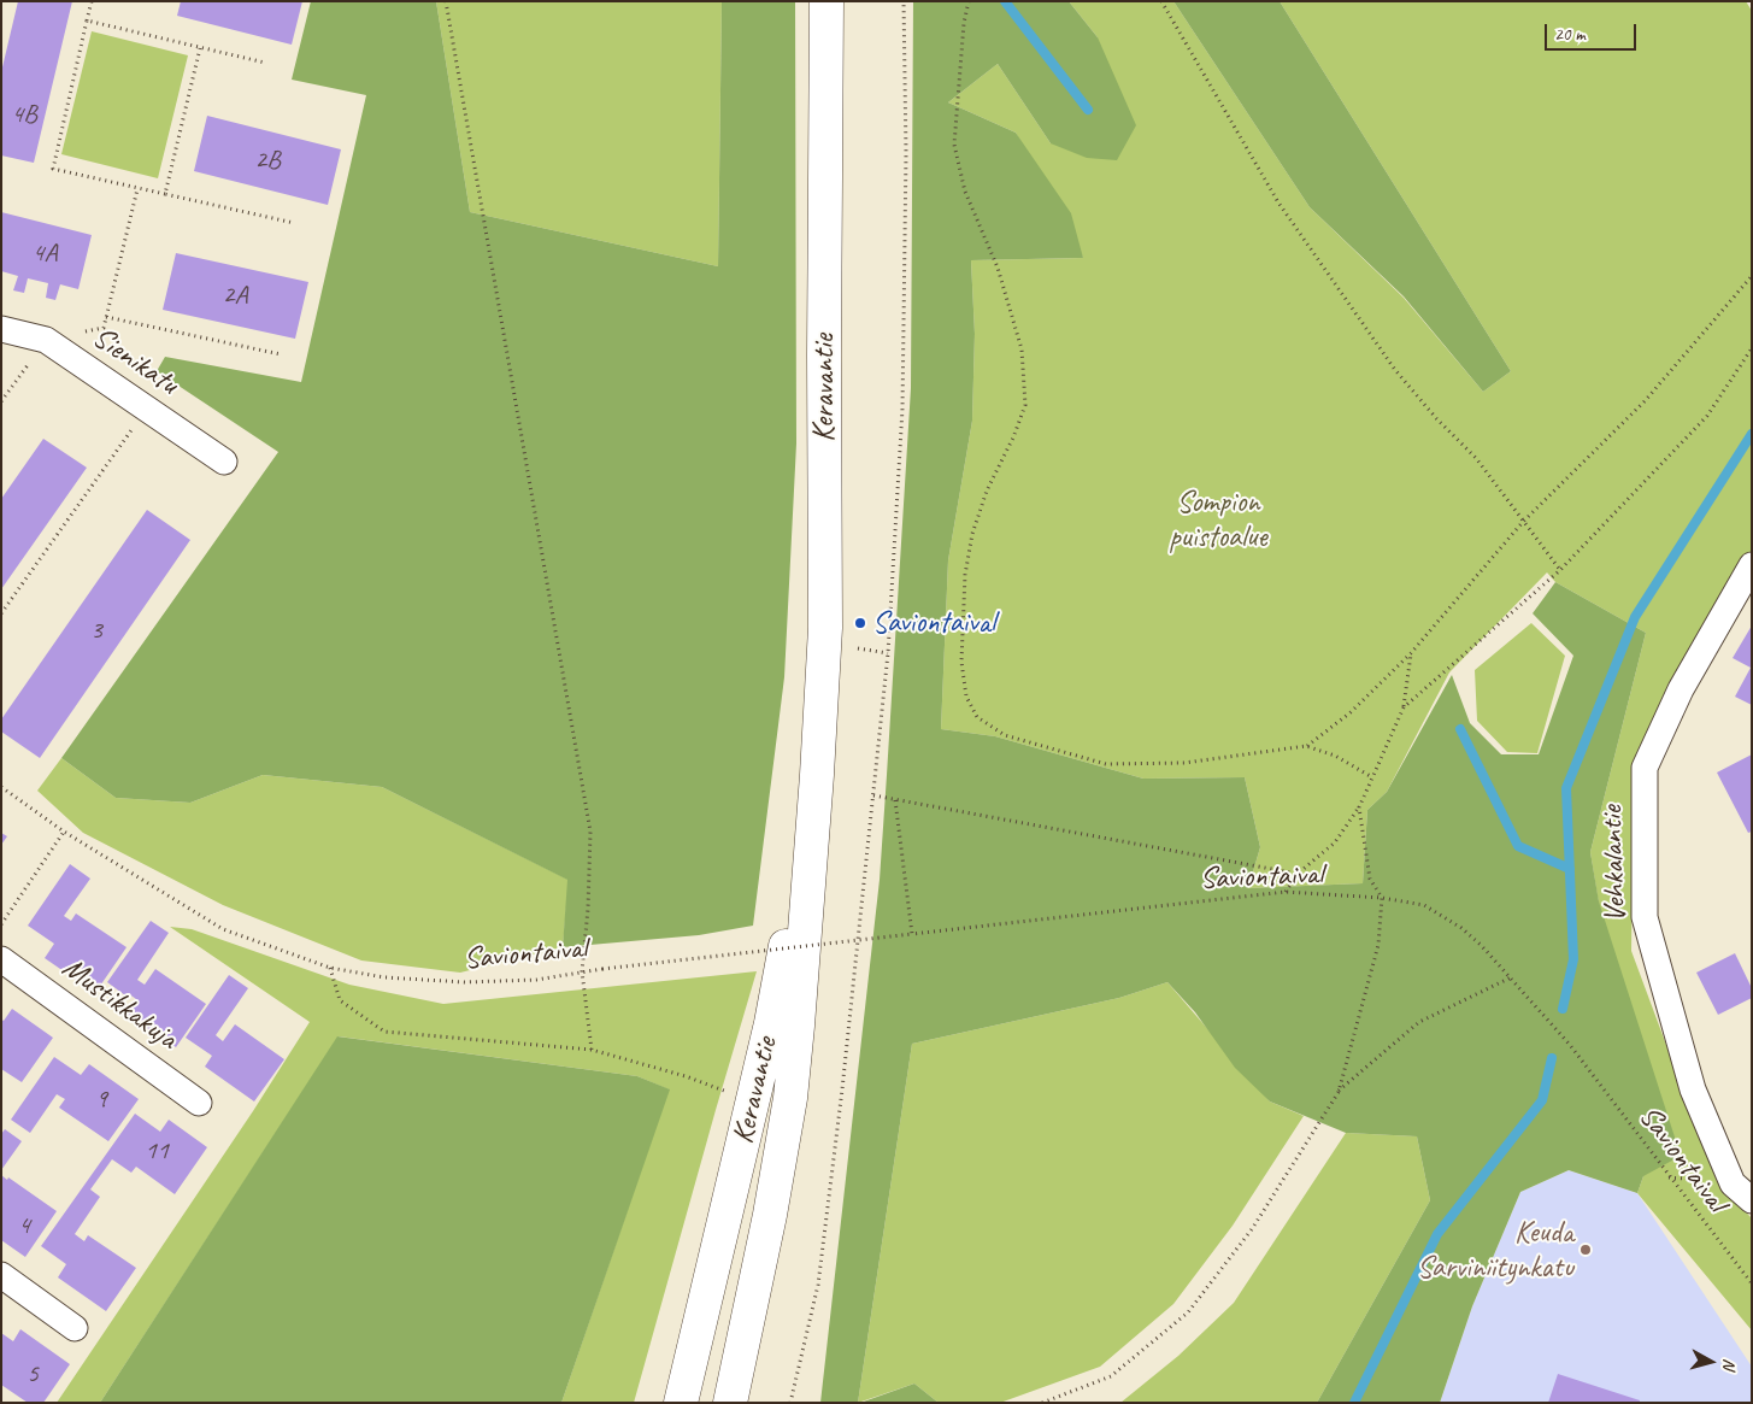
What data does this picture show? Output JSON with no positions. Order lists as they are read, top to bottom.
{
  "streets": {
    "main road": ["Keravantie"],
    "street": ["Sienikatu", "Vehkalantie", "Mustikkakuja"],
    "path": ["Saviontaival"]
  },
  "parks": ["Sompion puistoalue"],
  "places": ["Saviontaival", "Keuda Sarviniitynkatu"],
  "house_numbers": [
    "4B",
    "2B",
    "4A",
    "2A",
    "3",
    "9",
    "11",
    "4",
    "5"
  ],
  "scale_bar": "20 m",
  "north": "right"
}
